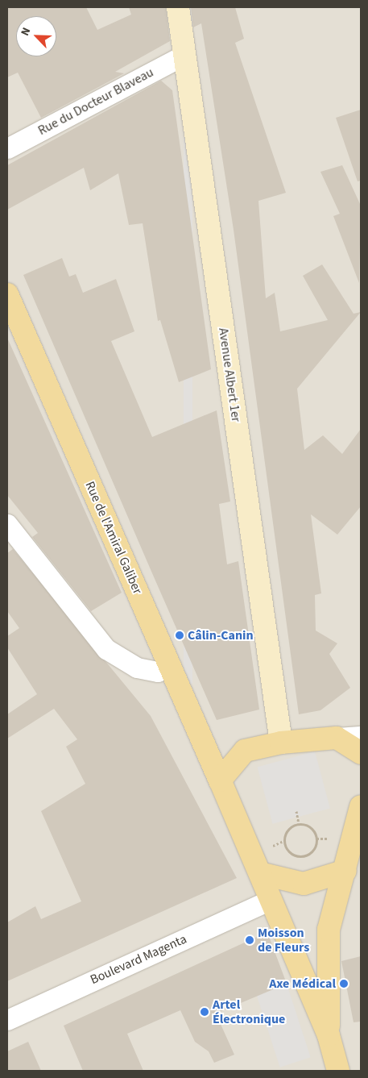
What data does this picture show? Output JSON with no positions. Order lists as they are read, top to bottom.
{
  "streets": {
    "main road": ["Rue de l'Amiral Galiber"],
    "street": ["Rue du Docteur Blaveau", "Avenue Albert 1er", "Boulevard Magenta"]
  },
  "crossings": [
    ["Rue du Docteur Blaveau", "Avenue Albert 1er"]
  ],
  "places": [
    "Câlin-Canin",
    "Moisson de Fleurs",
    "Axe Médical",
    "Artel Électronique"
  ],
  "north": "top left"
}
